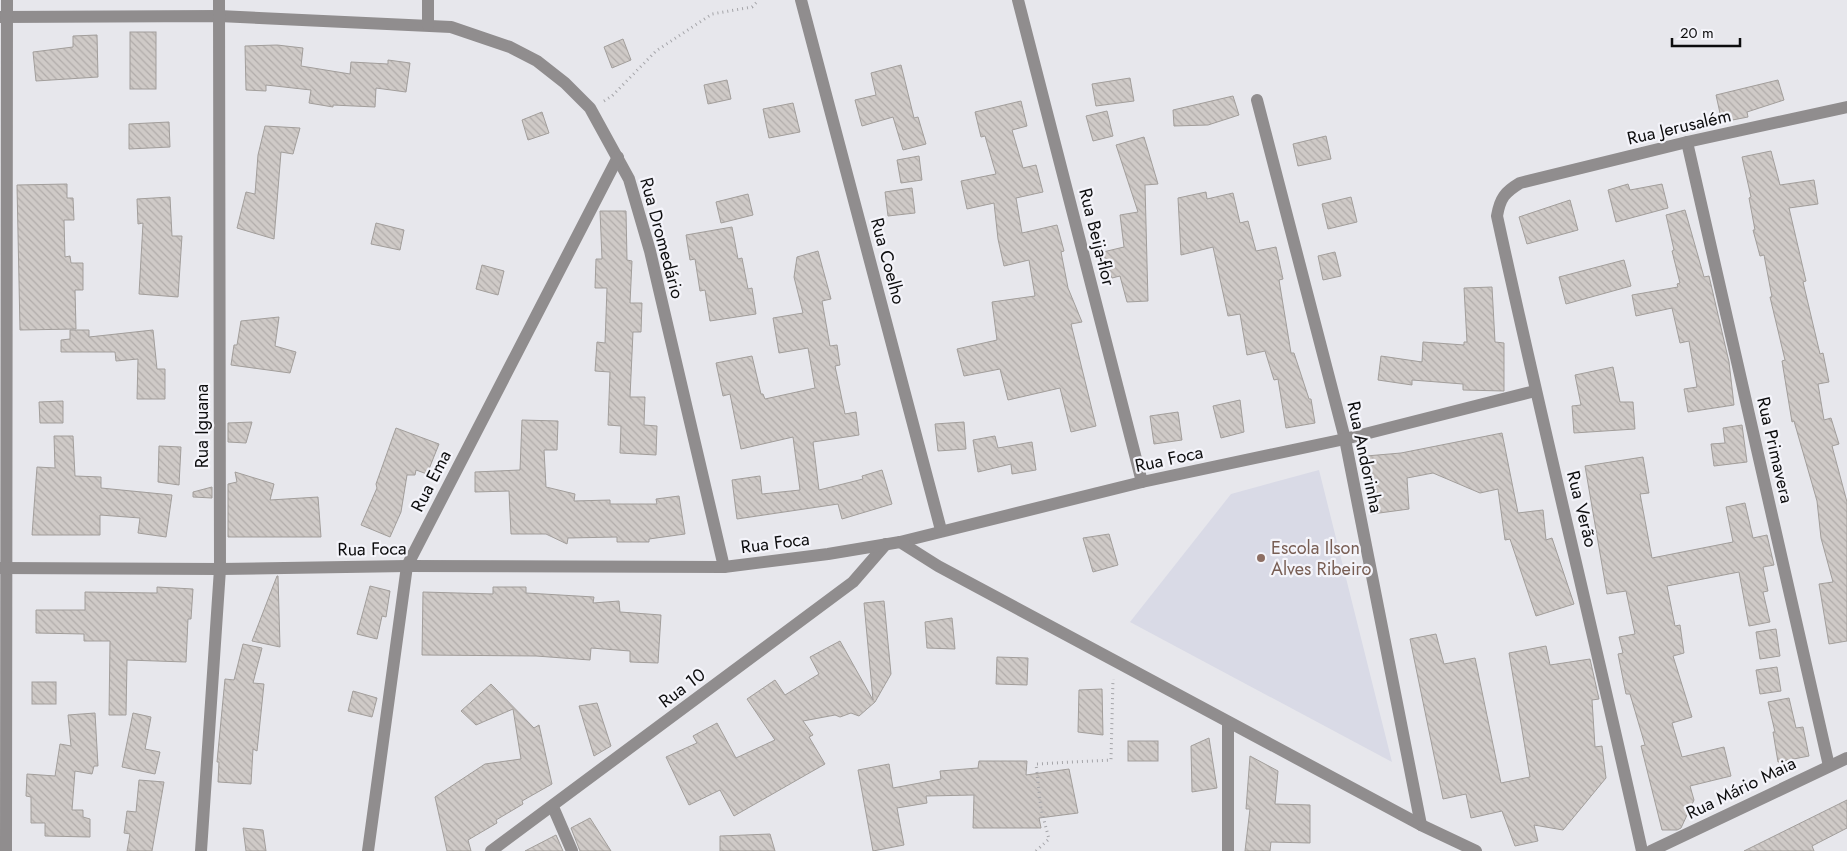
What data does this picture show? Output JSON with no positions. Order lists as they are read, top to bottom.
{
  "streets": {
    "street": [
      "Rua Jerusalém",
      "Rua Beija-flor",
      "Rua Dromedário",
      "Rua Coelho",
      "Rua Iguana",
      "Rua Primavera",
      "Rua Andorinha",
      "Rua Foca",
      "Rua Ema",
      "Rua Verão",
      "Rua 10",
      "Rua Mário Maia"
    ]
  },
  "crossings": [
    ["Rua Jerusalém", "Rua Primavera"],
    ["Rua Jerusalém", "Rua Verão"],
    ["Rua Beija-flor", "Rua Foca"],
    ["Rua Dromedário", "Rua Iguana"],
    ["Rua Dromedário", "Rua Foca"],
    ["Rua Dromedário", "Rua Ema"],
    ["Rua Coelho", "Rua Foca"],
    ["Rua Iguana", "Rua Foca"],
    ["Rua Primavera", "Rua Mário Maia"],
    ["Rua Andorinha", "Rua Foca"],
    ["Rua Foca", "Rua Ema"],
    ["Rua Foca", "Rua Verão"],
    ["Rua Foca", "Rua 10"]
  ],
  "places": ["Escola Ilson Alves Ribeiro"],
  "scale_bar": "20 m"
}
